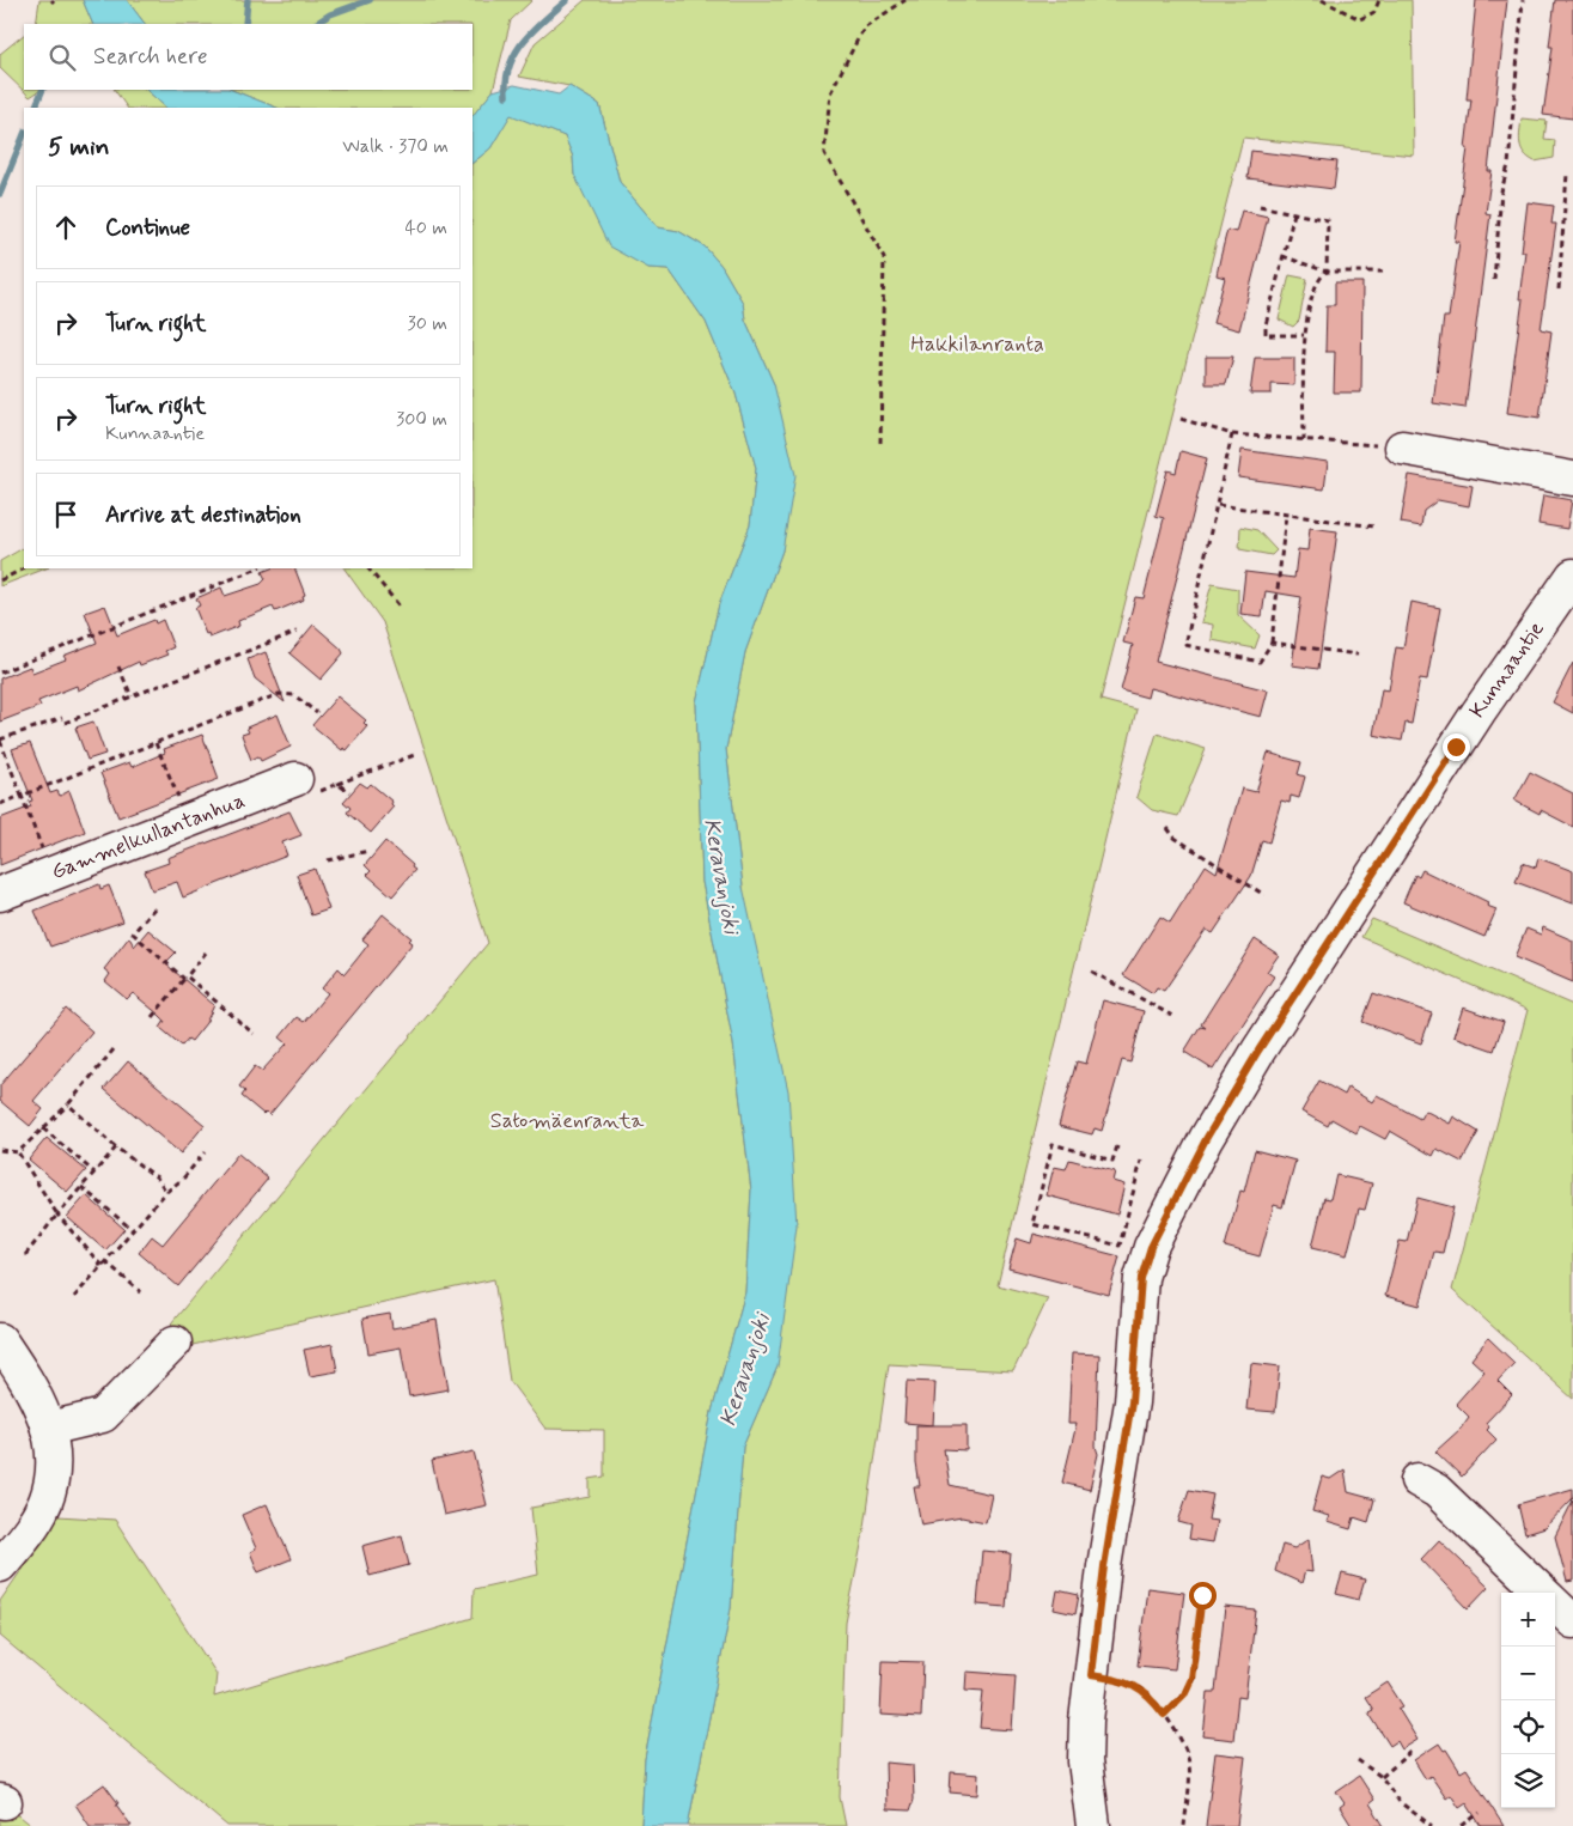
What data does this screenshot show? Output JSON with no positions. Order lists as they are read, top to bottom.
{
  "streets": {
    "street": ["Kunnaantie", "Gammelkullantanhua"]
  },
  "water": ["Keravanjoki"],
  "parks": ["Hakkilanranta", "Satomäenranta"],
  "page": {
    "search": "Search here",
    "heading": ["5 min", "Walk · 370 m"],
    "list": [
      ["Continue", "40 m"],
      ["Turn right", "30 m"],
      ["Turn right", "Kunnaantie", "300 m"],
      "Arrive at destination"
    ],
    "map_buttons": ["+", "−"]
  }
}
